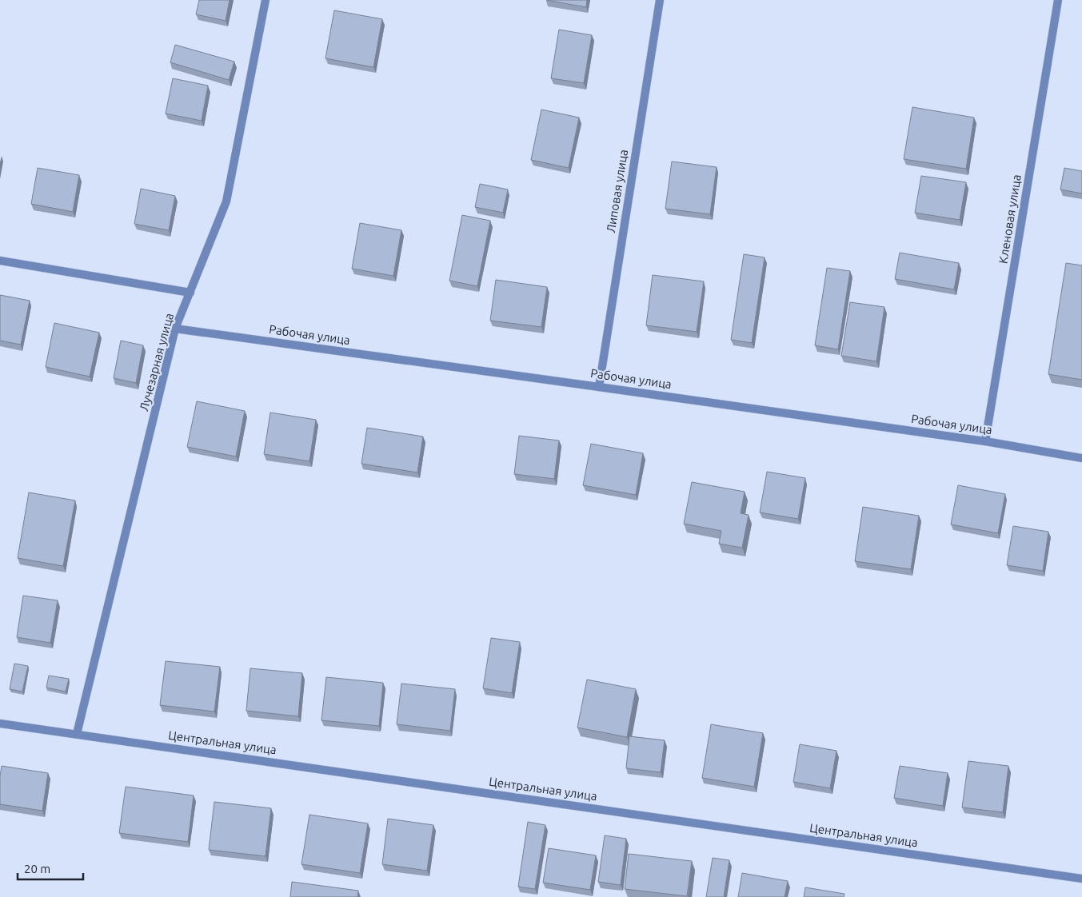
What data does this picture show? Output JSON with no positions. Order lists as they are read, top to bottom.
{
  "streets": {
    "street": [
      "Липовая улица",
      "Кленовая улица",
      "Рабочая улица",
      "Лучезарная улица",
      "Центральная улица"
    ]
  },
  "crossings": [
    ["Липовая улица", "Рабочая улица"],
    ["Кленовая улица", "Рабочая улица"],
    ["Рабочая улица", "Лучезарная улица"],
    ["Лучезарная улица", "Центральная улица"]
  ],
  "scale_bar": "20 m"
}
